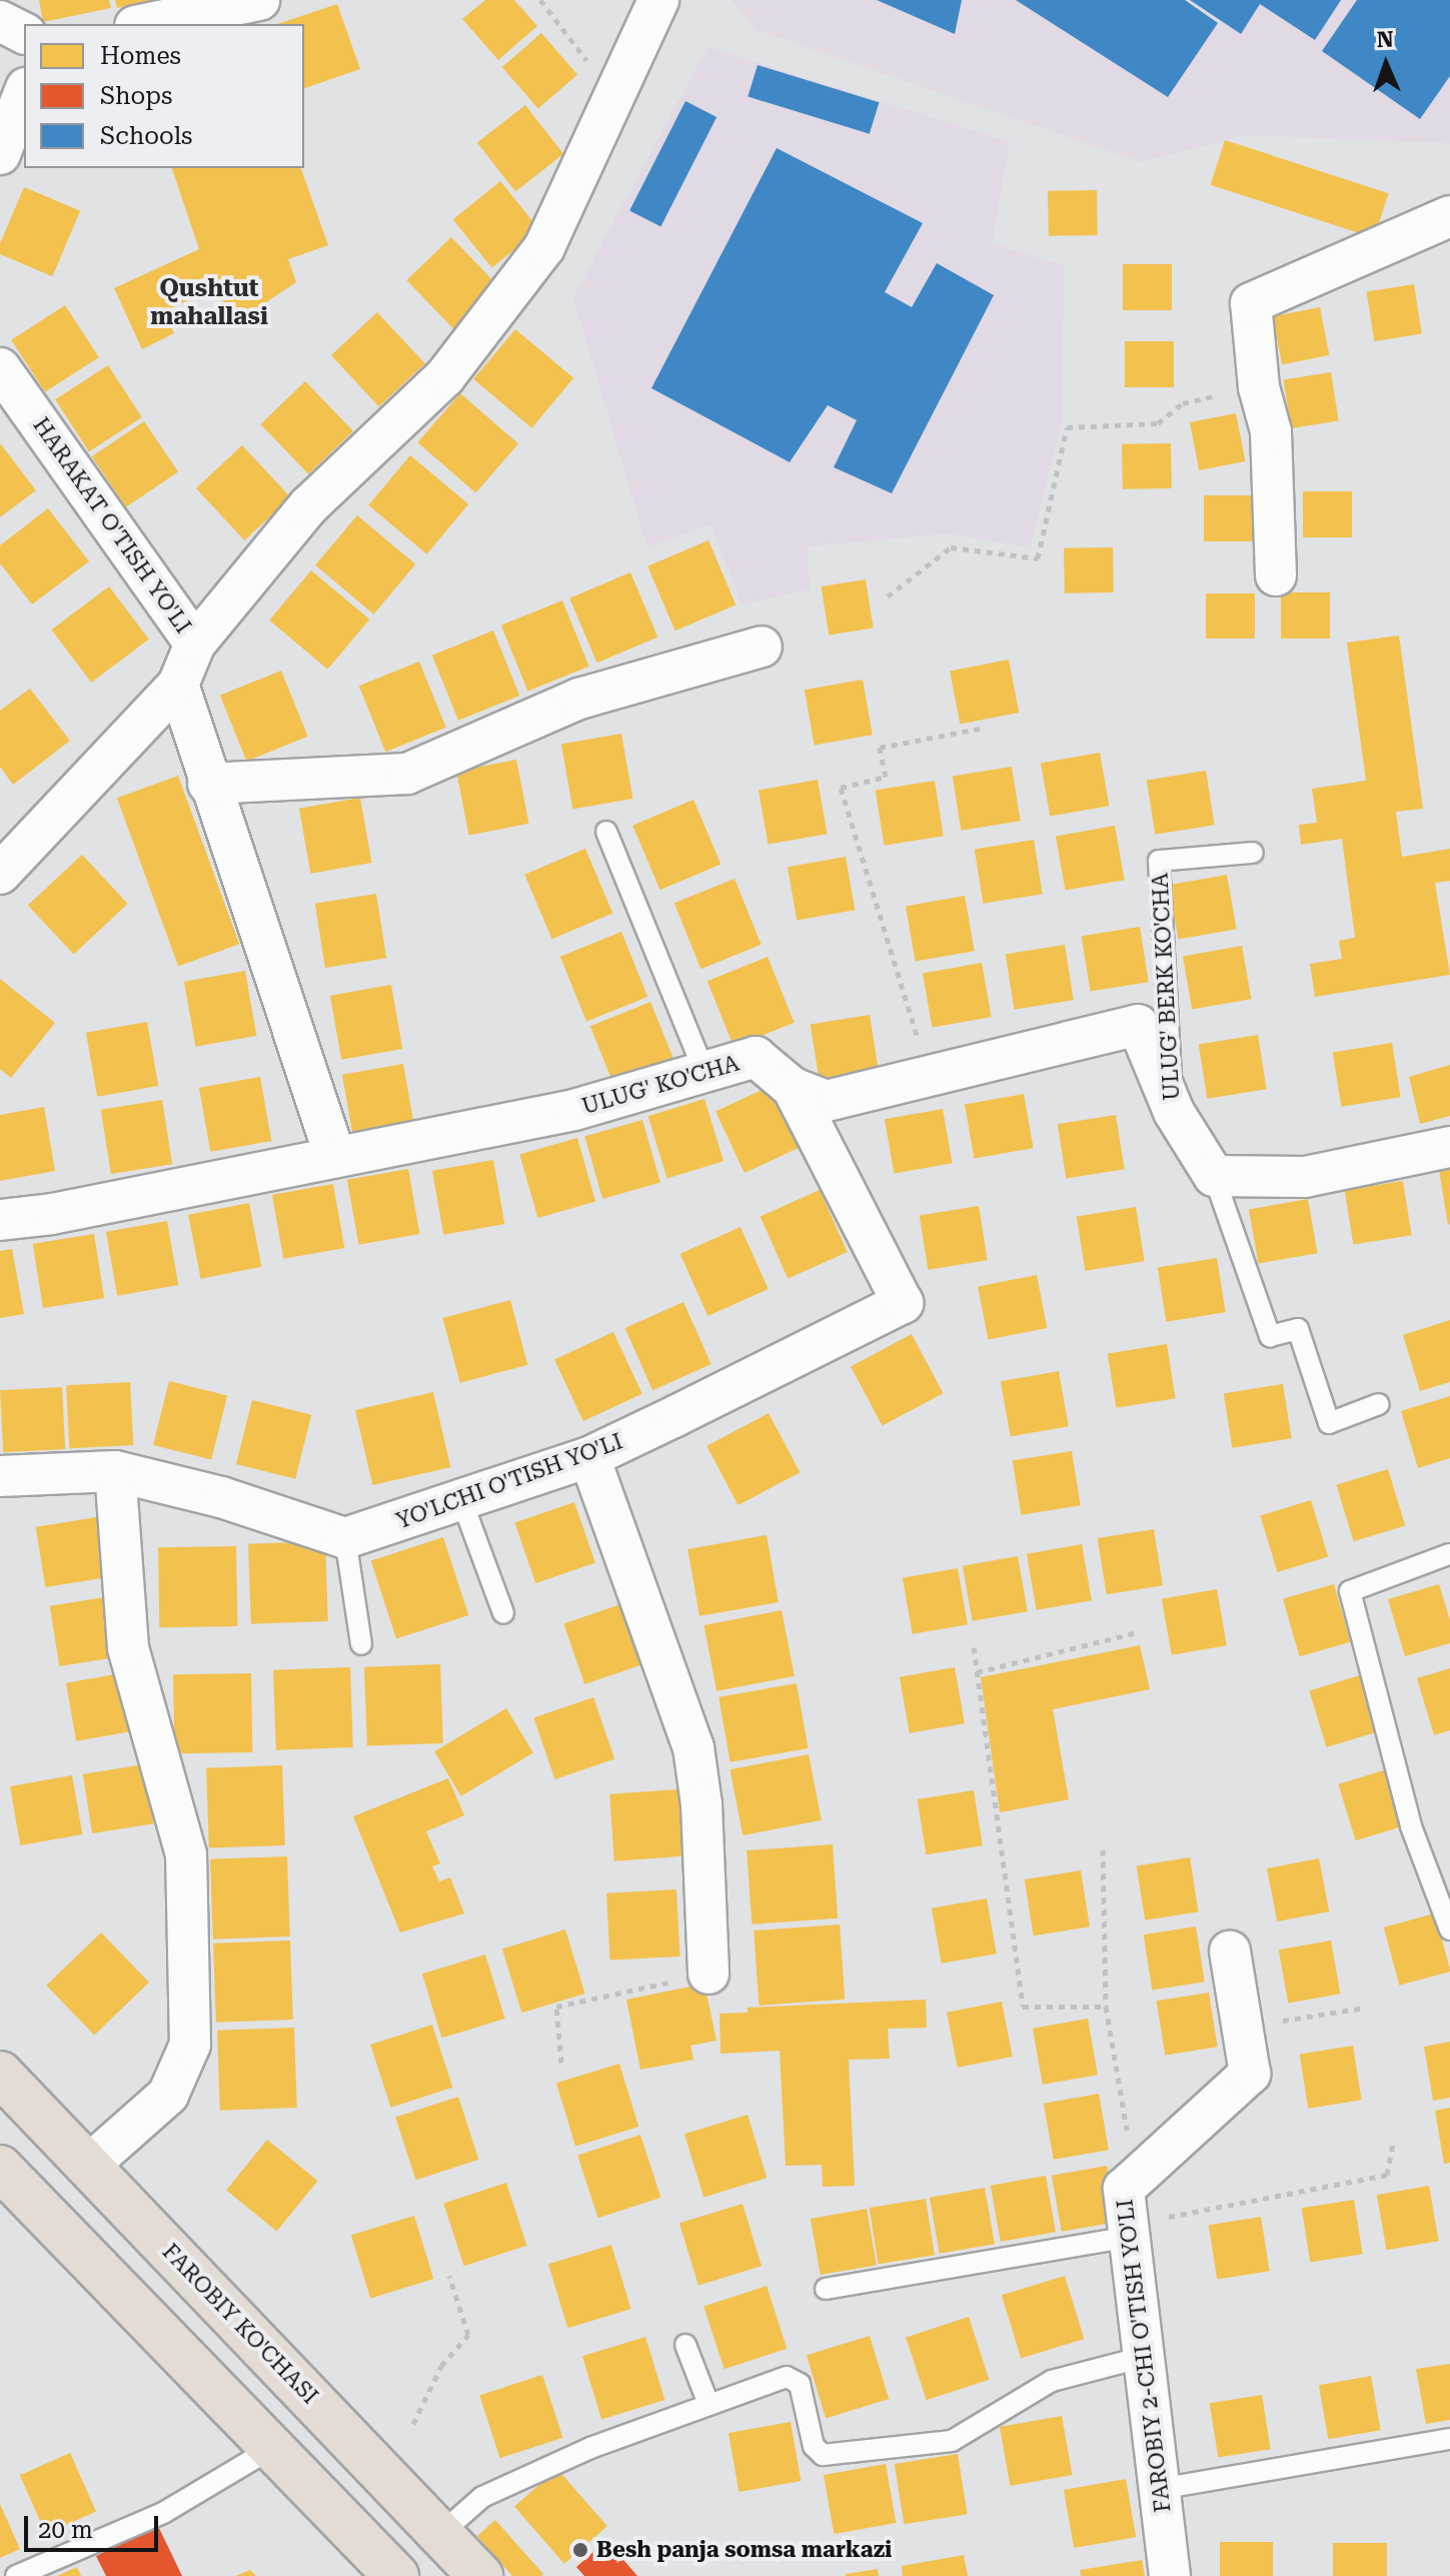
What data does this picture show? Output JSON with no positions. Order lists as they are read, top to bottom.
{
  "streets": {
    "main road": ["FAROBIY KO'CHASI"],
    "street": [
      "HARAKAT O'TISH YO'LI",
      "ULUG' KO'CHA",
      "YO'LCHI O'TISH YO'LI",
      "FAROBIY 2-CHI O'TISH YO'LI"
    ],
    "lane": ["ULUG' BERK KO'CHA"]
  },
  "crossings": [
    ["ULUG' BERK KO'CHA", "ULUG' KO'CHA"],
    ["ULUG' KO'CHA", "YO'LCHI O'TISH YO'LI"]
  ],
  "districts": ["Qushtut mahallasi"],
  "places": ["Besh panja somsa markazi"],
  "legend": ["Homes", "Shops", "Schools"],
  "scale_bar": "20 m",
  "north": "top"
}
